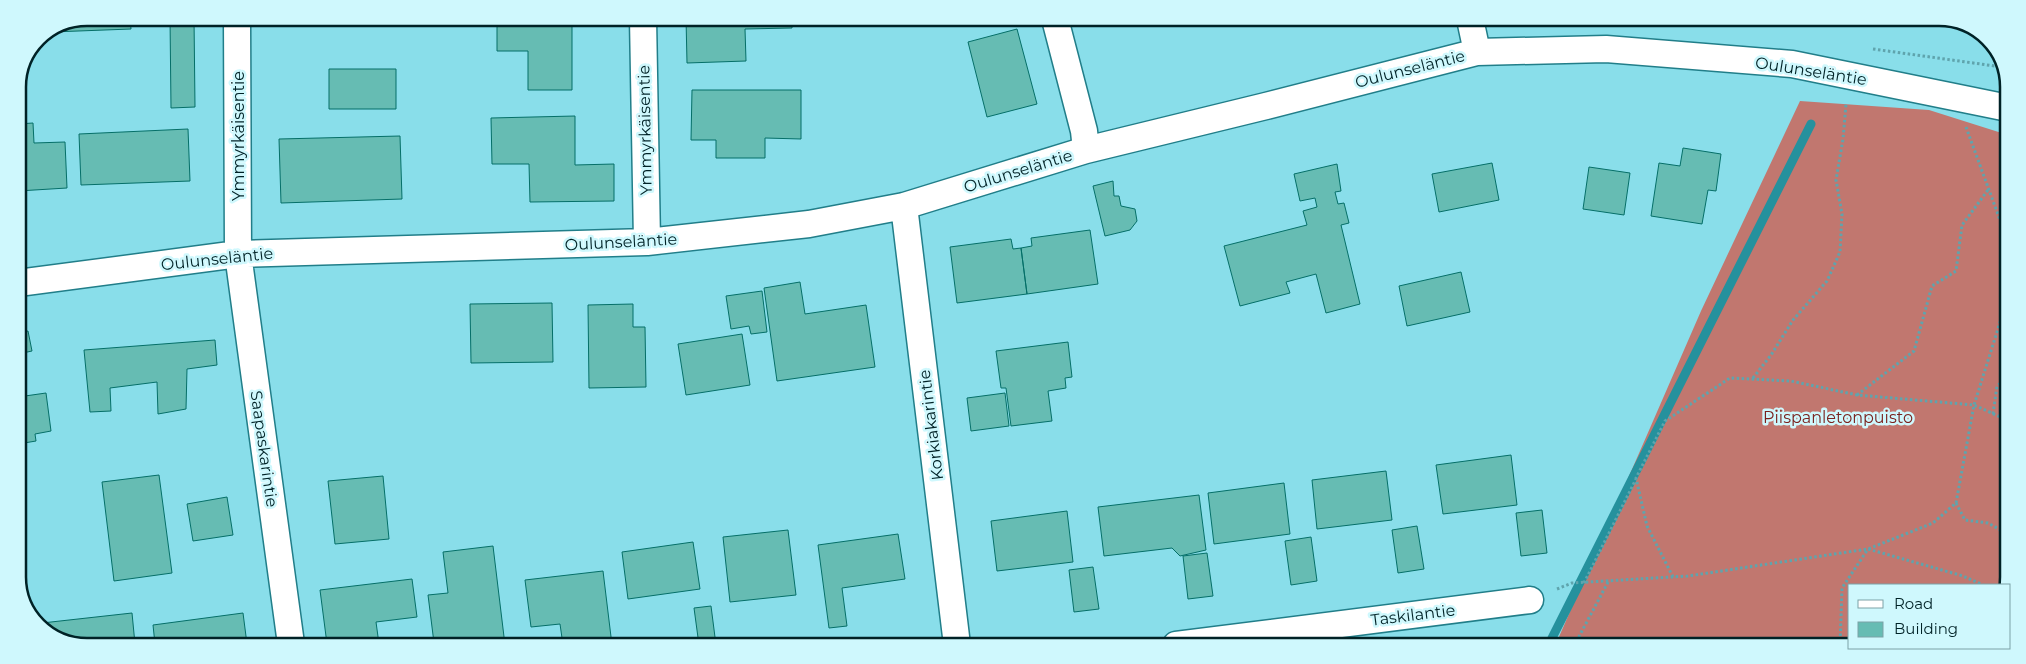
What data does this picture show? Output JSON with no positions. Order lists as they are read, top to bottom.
{
  "streets": {
    "street": [
      "Oulunseläntie",
      "Ymmyrkäisentie",
      "Korkiakarintie",
      "Saapaskarintie",
      "Taskilantie"
    ]
  },
  "crossings": [
    ["Oulunseläntie", "Ymmyrkäisentie"],
    ["Oulunseläntie", "Korkiakarintie"],
    ["Oulunseläntie", "Saapaskarintie"],
    ["Ymmyrkäisentie", "Saapaskarintie"]
  ],
  "parks": ["Piispanletonpuisto"],
  "legend": ["Road", "Building"]
}
